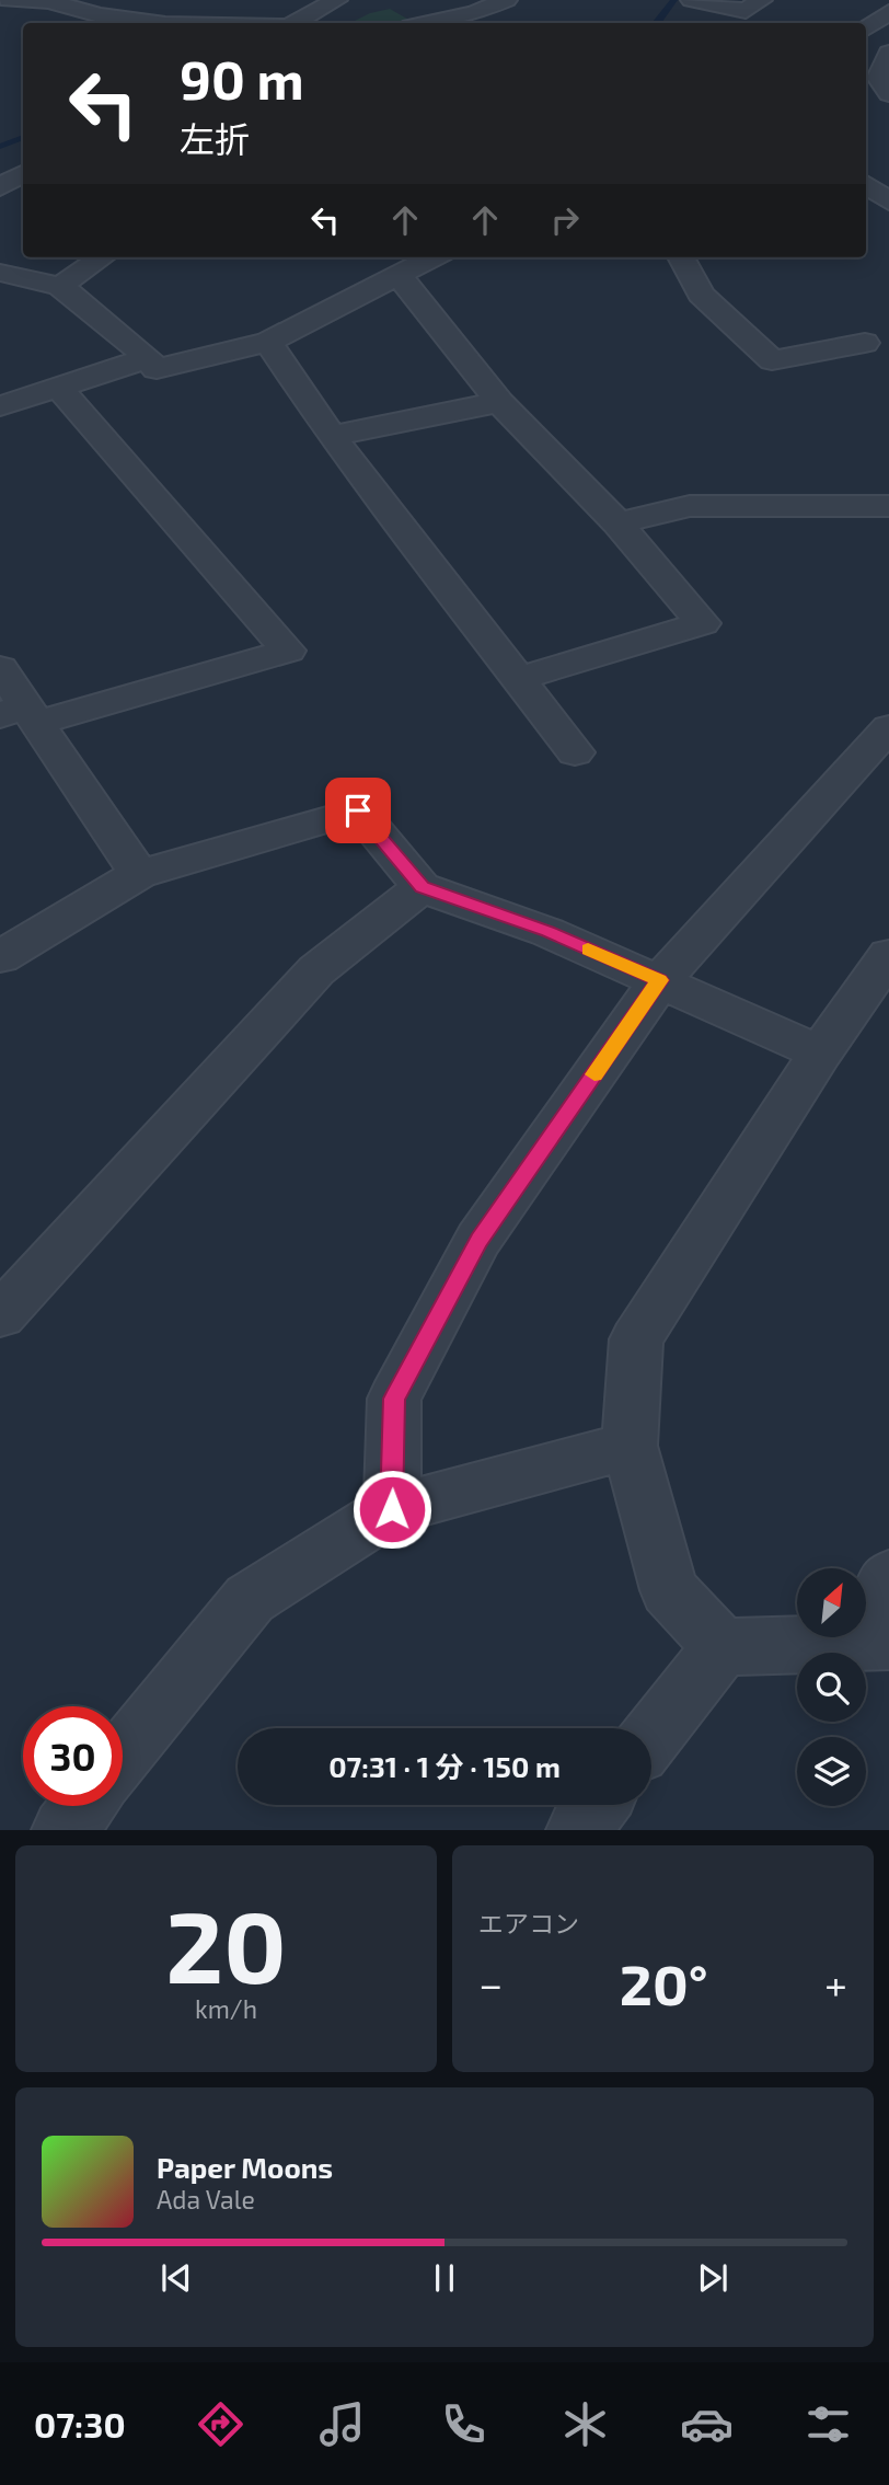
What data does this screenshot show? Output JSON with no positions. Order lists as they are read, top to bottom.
{
  "north": "top right",
  "page": {
    "turn": ["90 m", "左折"],
    "limit": "30",
    "trip": "07:31 · 1 分 · 150 m",
    "tile": [
      ["20", "km/h"],
      "エアコン"
    ],
    "heat": ["−", "20°", "+"],
    "song": ["Paper Moons", "Ada Vale"],
    "tabs": "07:30"
  }
}
